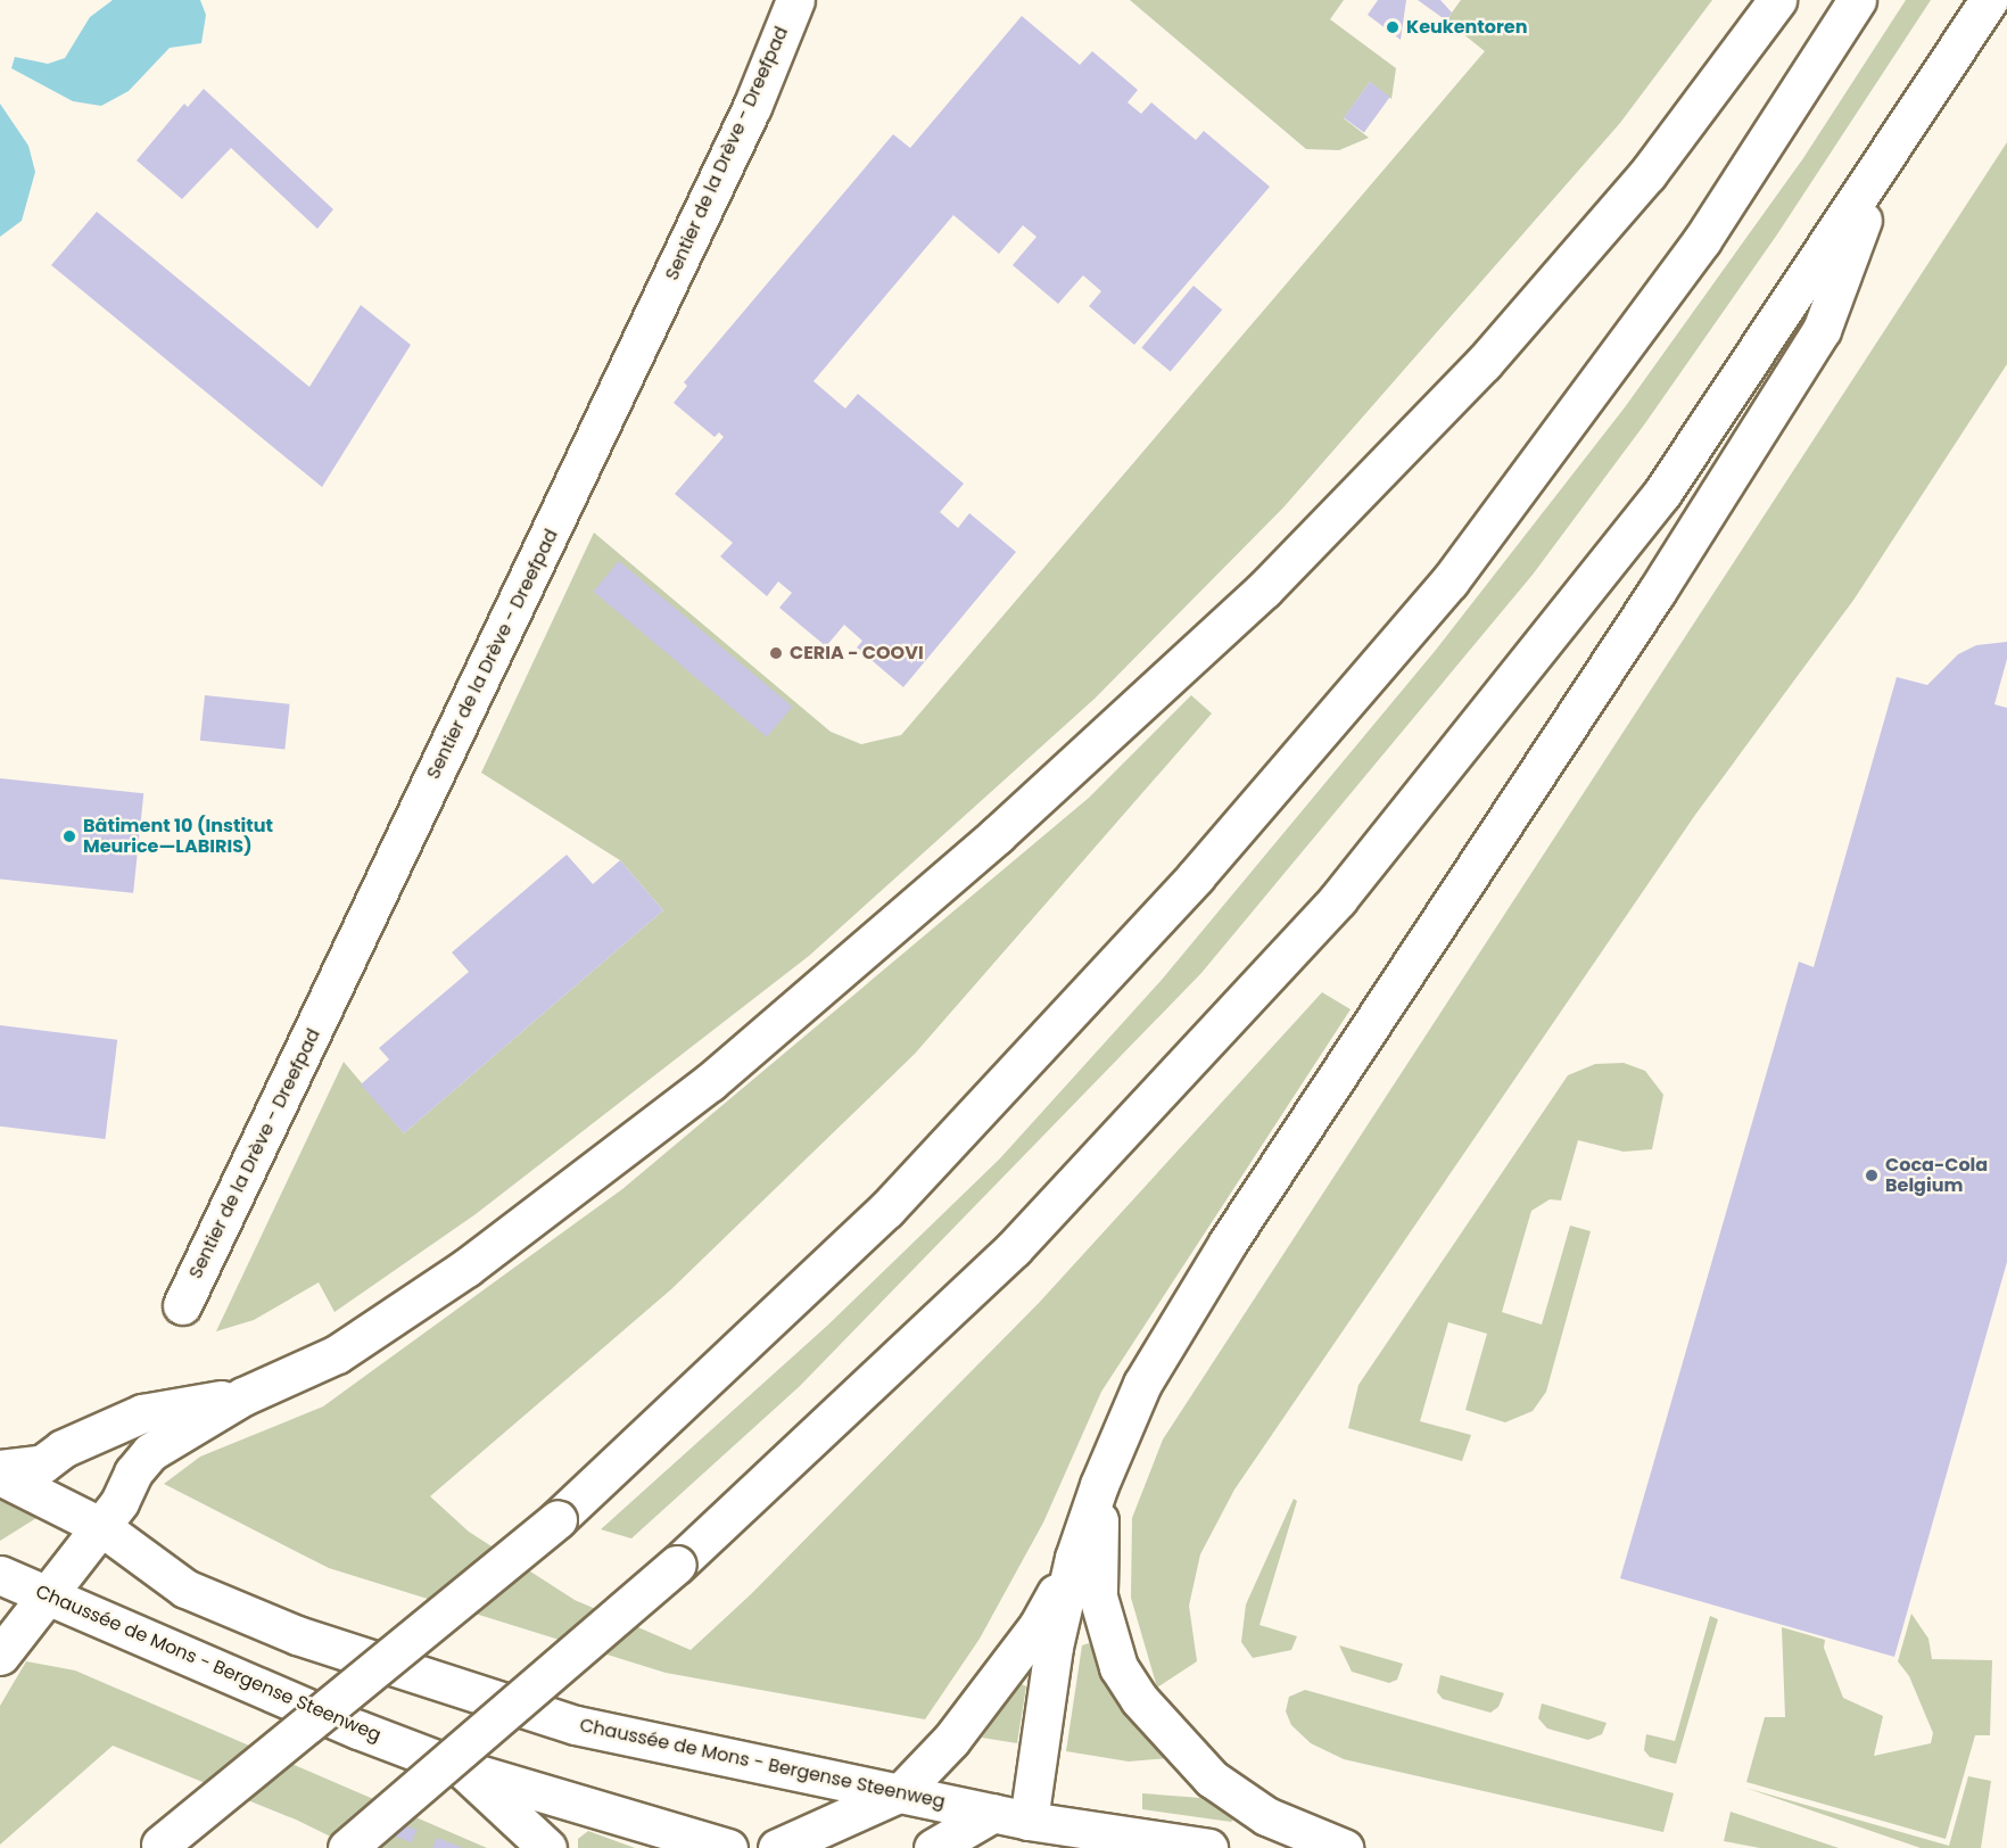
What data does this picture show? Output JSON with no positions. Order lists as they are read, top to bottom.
{
  "streets": {
    "main road": ["Sentier de la Drève - Dreefpad", "Chaussée de Mons - Bergense Steenweg"]
  },
  "places": [
    "Keukentoren",
    "CERIA - COOVI",
    "Bâtiment 10 (Institut Meurice—LABIRIS)",
    "Coca-Cola Belgium"
  ]
}
